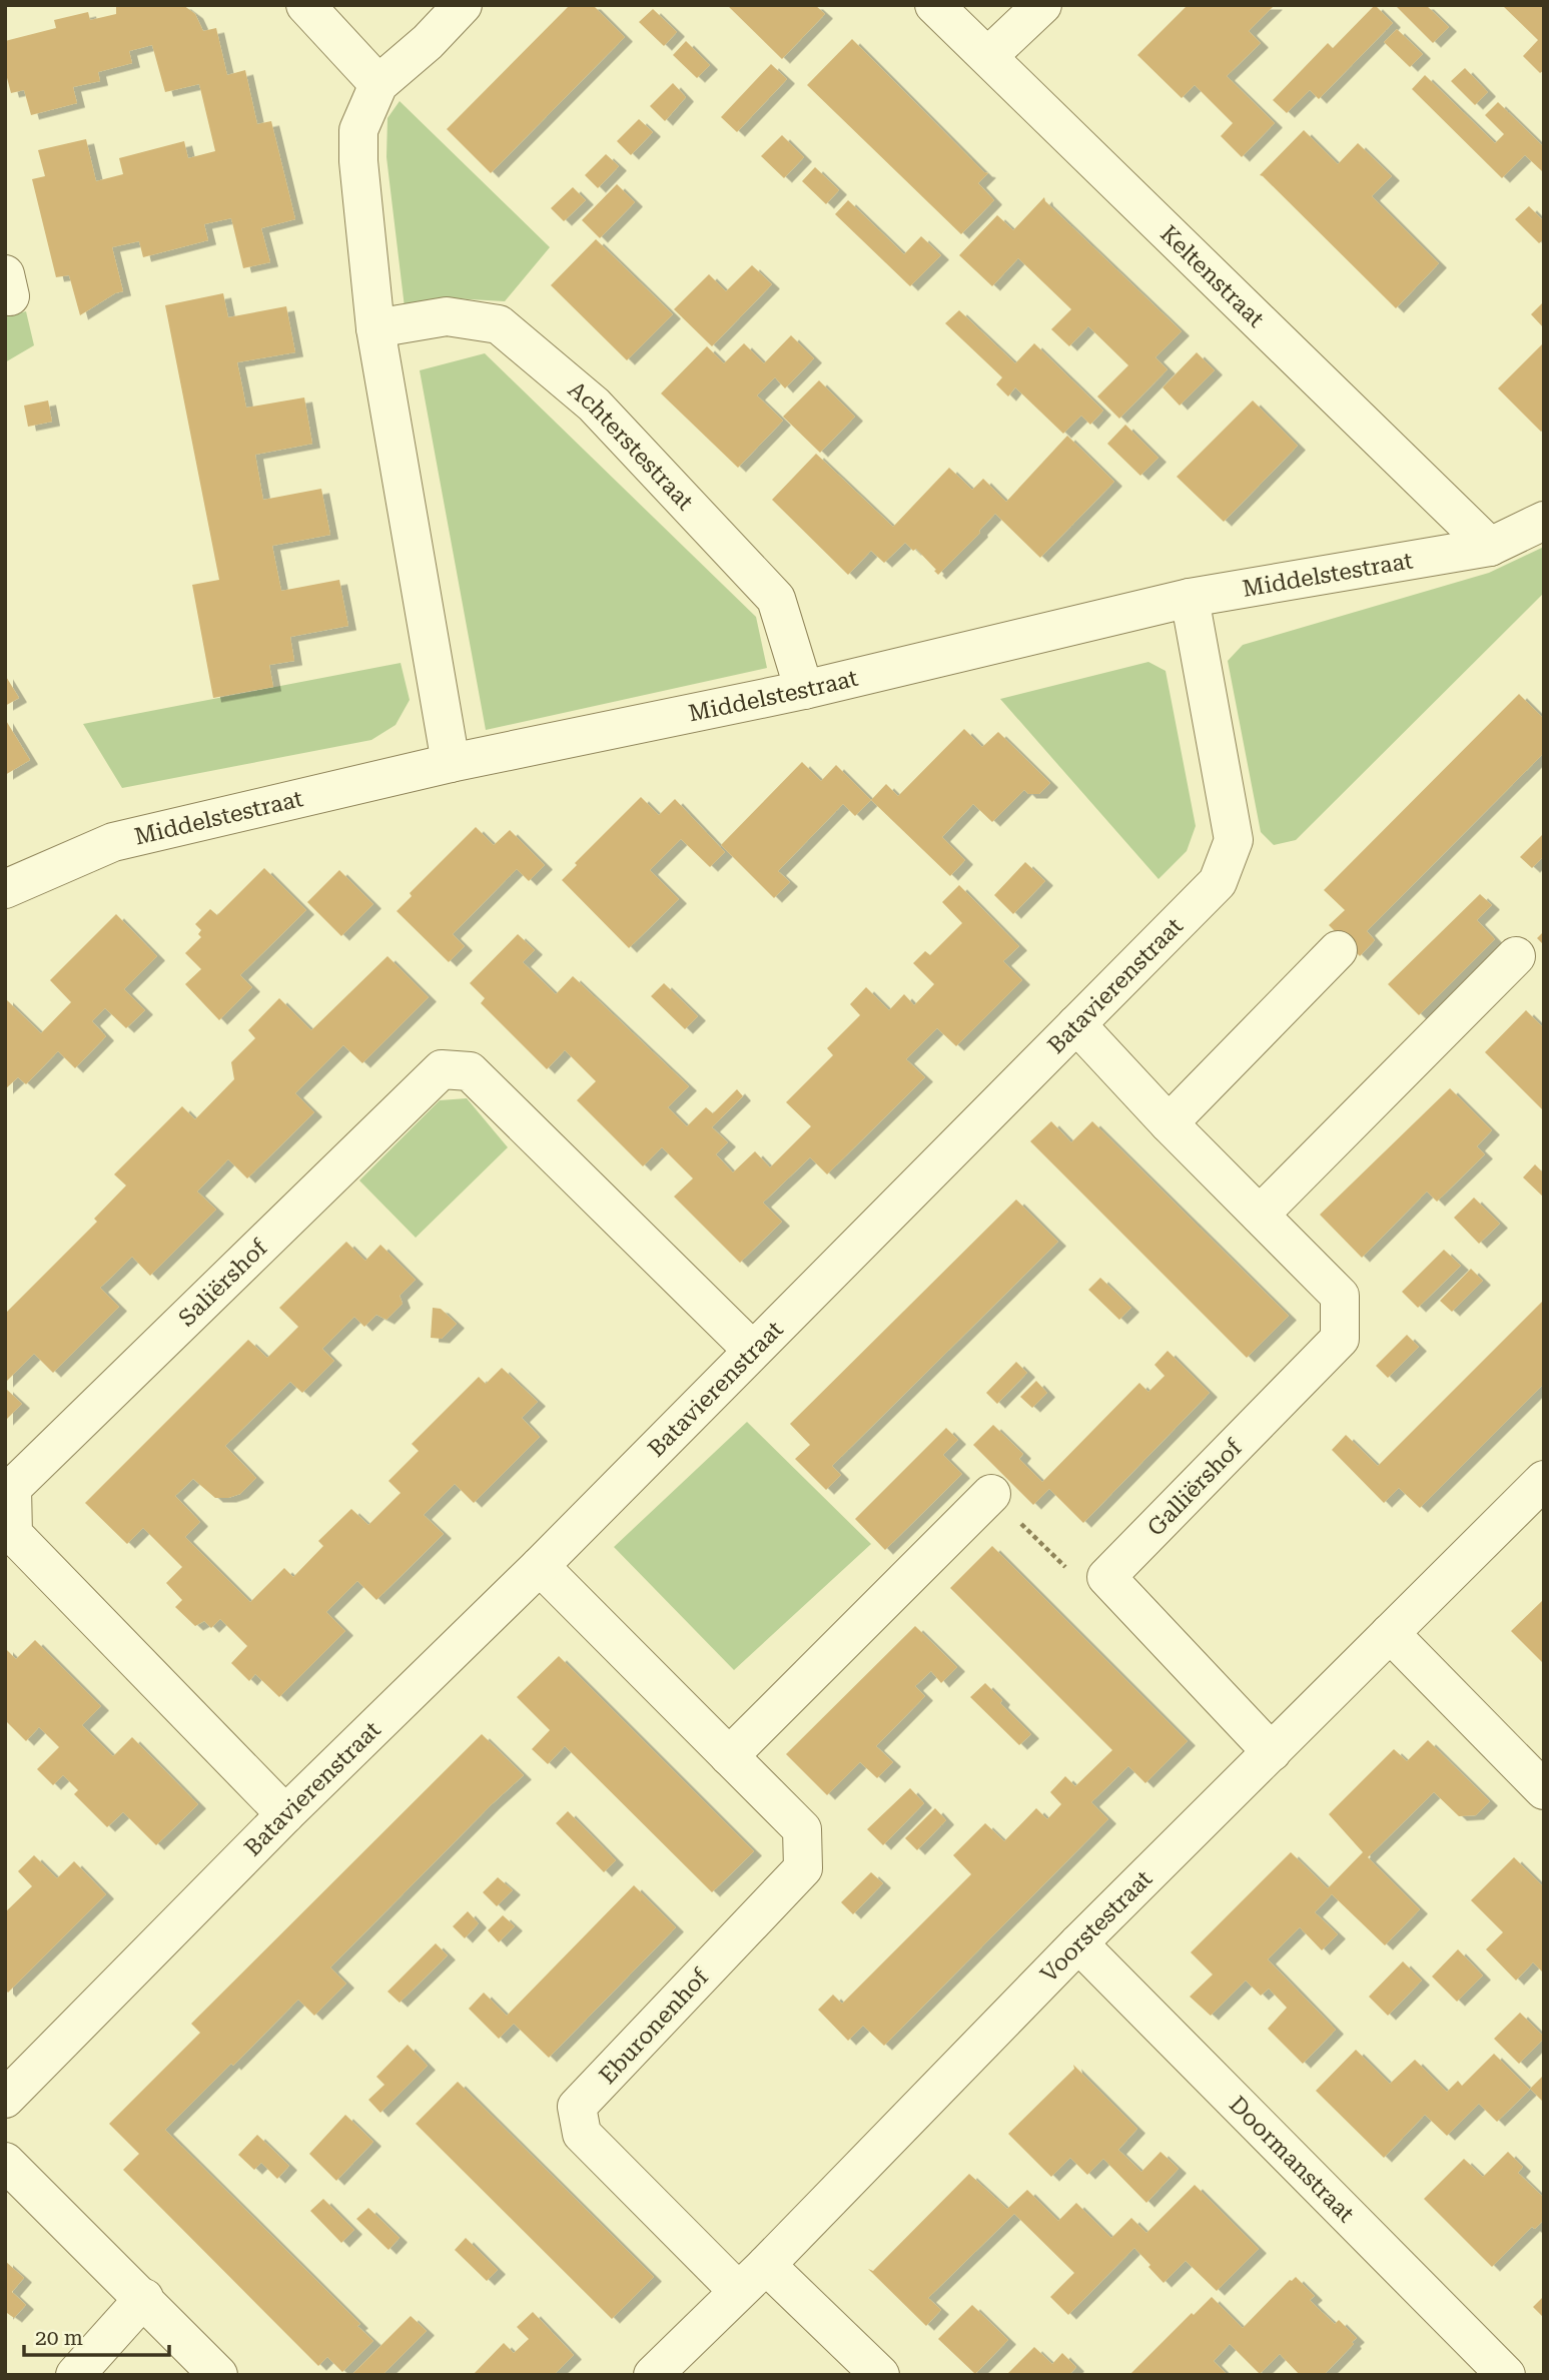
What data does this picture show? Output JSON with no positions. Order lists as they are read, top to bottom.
{
  "streets": {
    "street": [
      "Keltenstraat",
      "Achterstestraat",
      "Middelstestraat",
      "Batavierenstraat",
      "Saliërshof",
      "Galliërshof",
      "Voorstestraat",
      "Eburonenhof",
      "Doormanstraat"
    ]
  },
  "crossings": [
    ["Keltenstraat", "Middelstestraat"],
    ["Achterstestraat", "Middelstestraat"],
    ["Middelstestraat", "Batavierenstraat"],
    ["Batavierenstraat", "Saliërshof"],
    ["Batavierenstraat", "Galliërshof"],
    ["Batavierenstraat", "Eburonenhof"],
    ["Voorstestraat", "Eburonenhof"],
    ["Voorstestraat", "Doormanstraat"]
  ],
  "scale_bar": "20 m"
}
